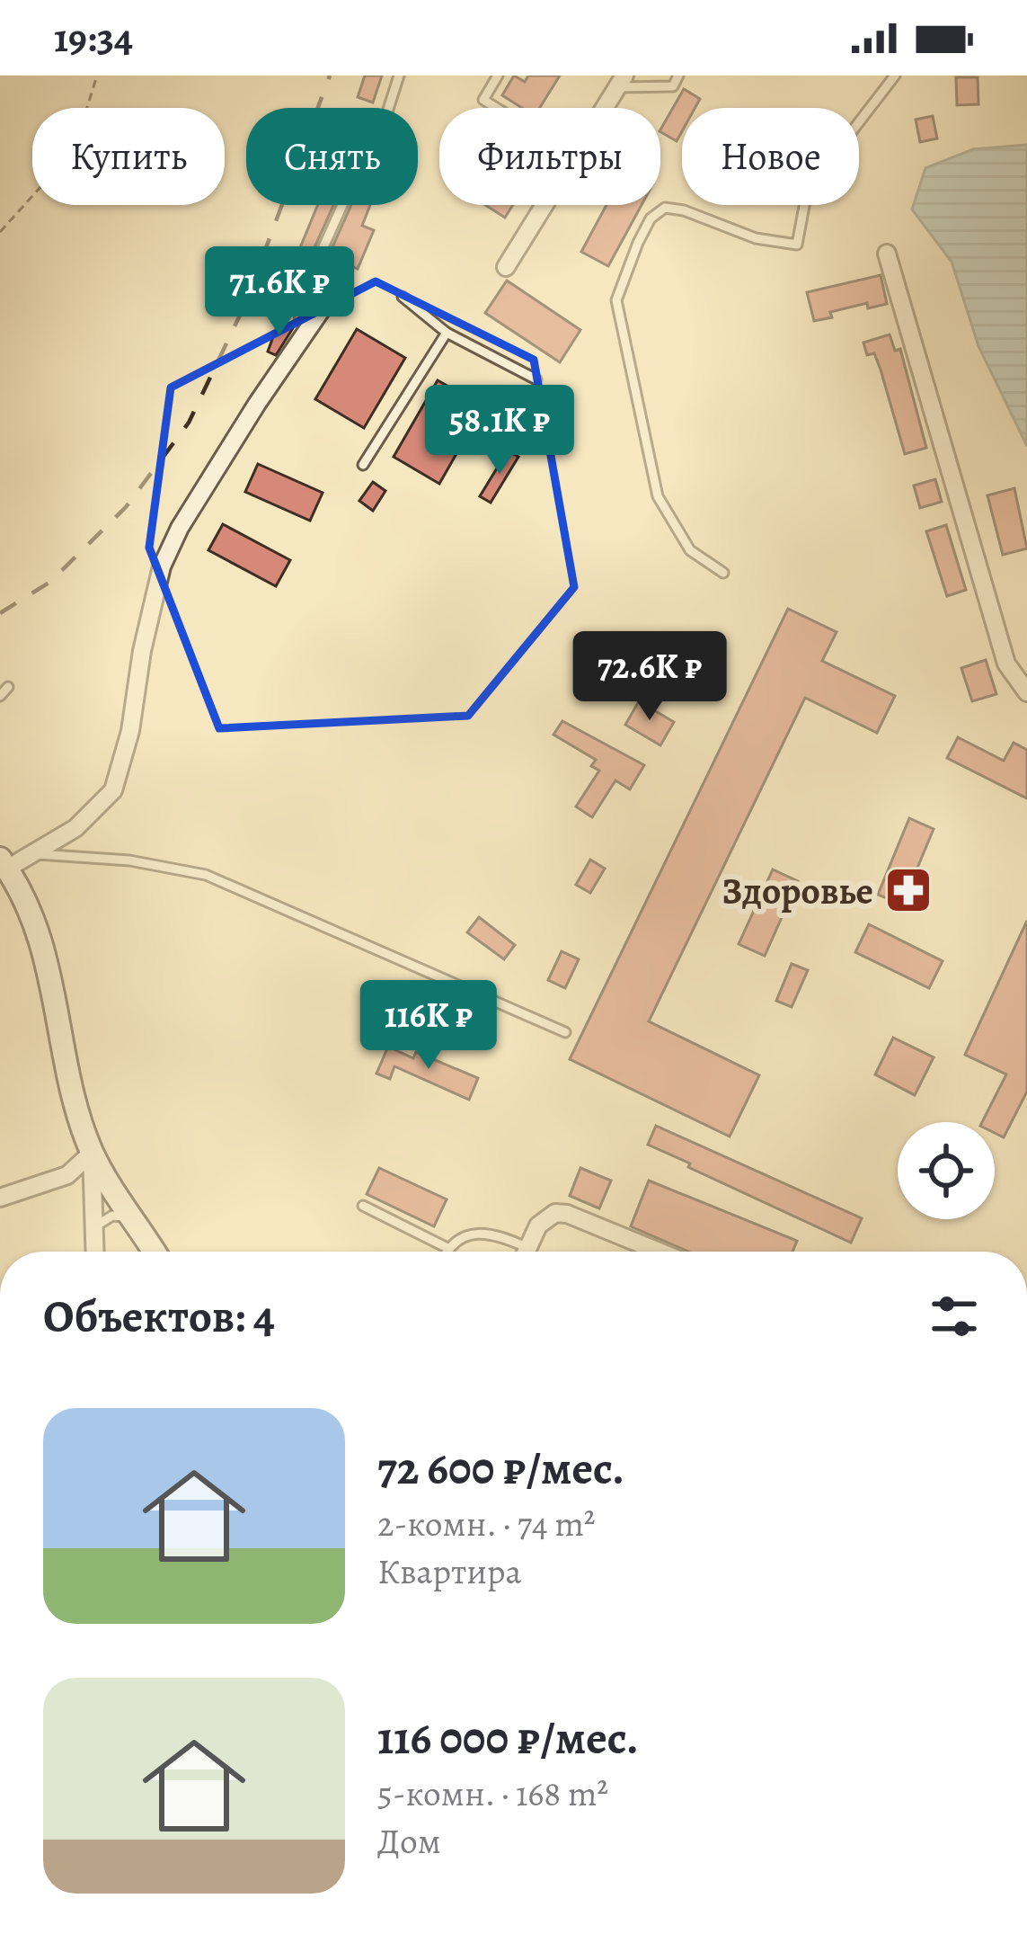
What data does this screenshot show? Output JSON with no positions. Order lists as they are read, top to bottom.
{
  "places": {
    "pharmacy": ["Здоровье"]
  },
  "page": {
    "status": "19:34",
    "chip": [
      "Купить",
      "Снять",
      "Фильтры",
      "Новое"
    ],
    "price": [
      "71.6K ₽",
      "58.1K ₽",
      "72.6K ₽",
      "116K ₽"
    ],
    "heading": "Объектов: 4",
    "list": [
      {
        "name": "72 600 ₽/мес.",
        "note": "2-комн. · 74 m² · Квартира"
      },
      {
        "name": "116 000 ₽/мес.",
        "note": "5-комн. · 168 m² · Дом"
      }
    ]
  }
}
